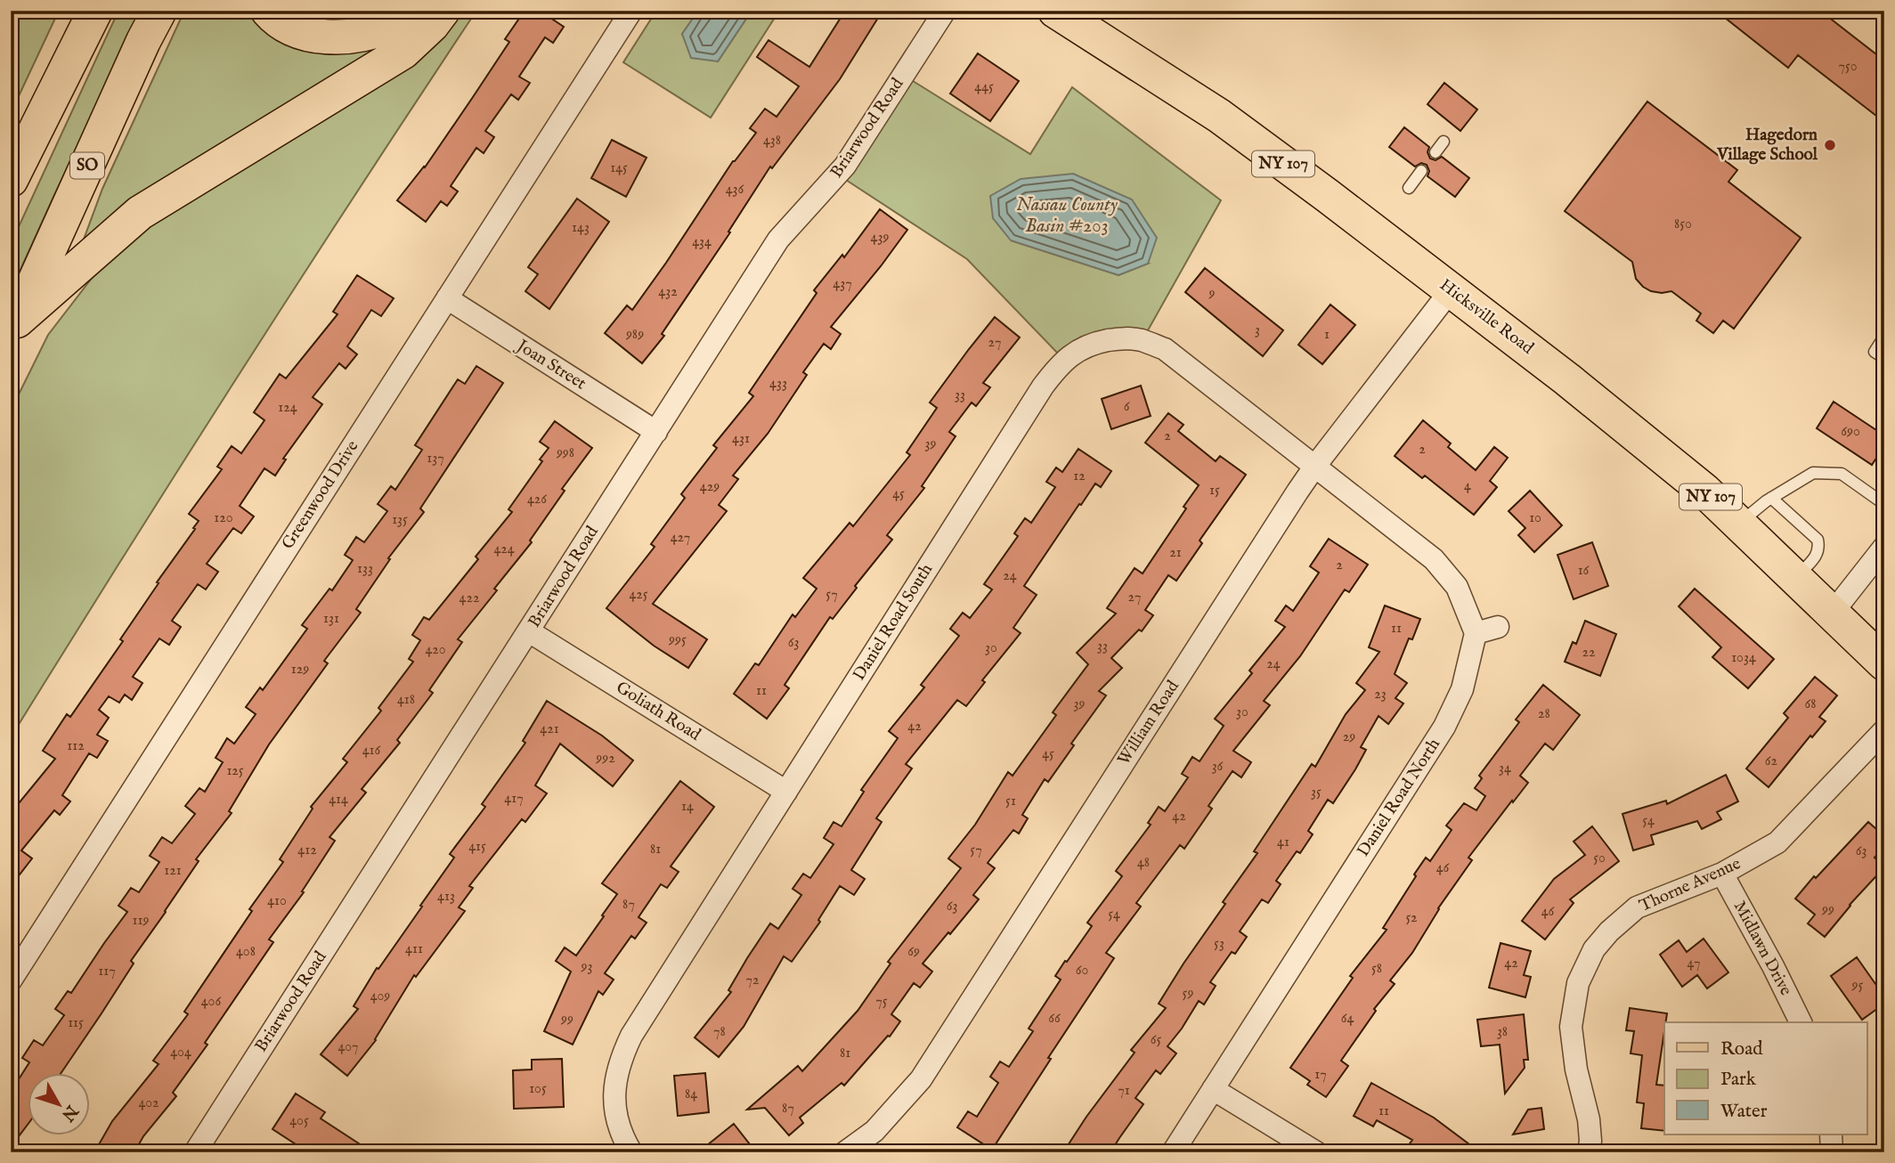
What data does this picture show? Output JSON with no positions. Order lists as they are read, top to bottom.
{
  "streets": {
    "main road": ["NY 107", "SO", "Hicksville Road"],
    "street": [
      "Briarwood Road",
      "Joan Street",
      "Greenwood Drive",
      "Daniel Road South",
      "Goliath Road",
      "William Road",
      "Daniel Road North",
      "Thorne Avenue",
      "Midlawn Drive"
    ]
  },
  "crossings": [
    ["Briarwood Road", "Joan Street"],
    ["Briarwood Road", "Goliath Road"],
    ["Hicksville Road", "William Road"],
    ["Joan Street", "Greenwood Drive"],
    ["Daniel Road South", "Goliath Road"],
    ["Daniel Road South", "William Road"],
    ["Thorne Avenue", "Midlawn Drive"]
  ],
  "water": ["Nassau County Basin #203"],
  "places": ["Hagedorn Village School"],
  "house_numbers": [
    "750",
    "445",
    "438",
    "145",
    "436",
    "850",
    "143",
    "439",
    "434",
    "437",
    "432",
    "9",
    "3",
    "989",
    "1",
    "27",
    "433",
    "33",
    "6",
    "124",
    "690",
    "2",
    "431",
    "39",
    "2",
    "998",
    "137",
    "12",
    "4",
    "429",
    "15",
    "45",
    "426",
    "120",
    "10",
    "135",
    "427",
    "424",
    "21",
    "2",
    "133",
    "16",
    "24",
    "425",
    "57",
    "27",
    "422",
    "131",
    "11",
    "995",
    "63",
    "33",
    "30",
    "420",
    "22",
    "1034",
    "24",
    "129",
    "11",
    "23",
    "418",
    "39",
    "68",
    "30",
    "28",
    "42",
    "421",
    "29",
    "112",
    "416",
    "45",
    "992",
    "62",
    "36",
    "34",
    "125",
    "35",
    "417",
    "414",
    "51",
    "14",
    "42",
    "54",
    "41",
    "415",
    "81",
    "412",
    "57",
    "63",
    "50",
    "48",
    "46",
    "121",
    "413",
    "410",
    "87",
    "63",
    "99",
    "46",
    "54",
    "52",
    "119",
    "53",
    "411",
    "408",
    "69",
    "42",
    "47",
    "93",
    "58",
    "60",
    "117",
    "72",
    "95",
    "59",
    "409",
    "406",
    "75",
    "66",
    "64",
    "99",
    "115",
    "78",
    "38",
    "65",
    "407",
    "404",
    "81",
    "17",
    "105",
    "71",
    "84",
    "402",
    "87",
    "11",
    "405"
  ],
  "legend": ["Road", "Park", "Water"],
  "north": "bottom right"
}
